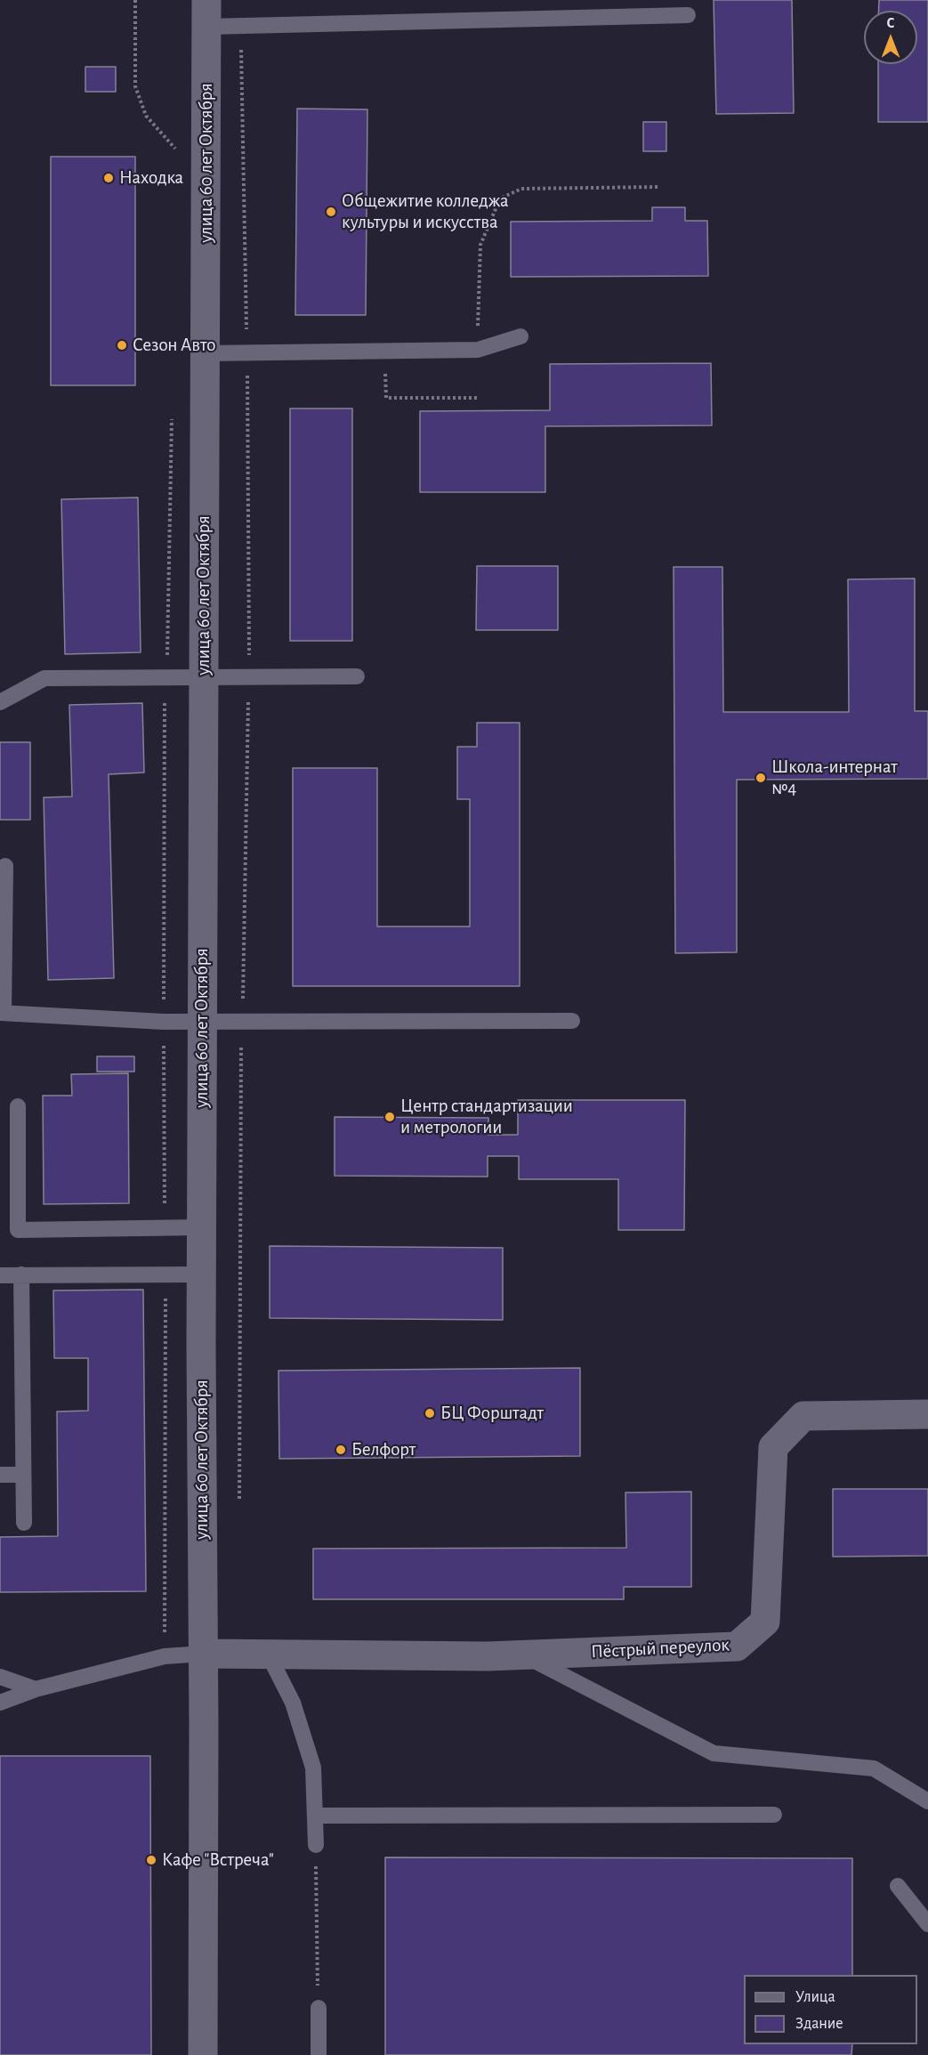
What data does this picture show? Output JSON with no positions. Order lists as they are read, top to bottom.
{
  "streets": {
    "street": ["улица 60 лет Октября", "Пёстрый переулок"]
  },
  "crossings": [
    ["улица 60 лет Октября", "Пёстрый переулок"]
  ],
  "places": [
    "Находка",
    "Общежитие колледжа культуры и искусства",
    "Сезон Авто",
    "Школа-интернат №4",
    "Центр стандартизации и метрологии",
    "БЦ Форштадт",
    "Белфорт",
    "Кафе \"Встреча\""
  ],
  "legend": ["Улица", "Здание"],
  "north": "top"
}
